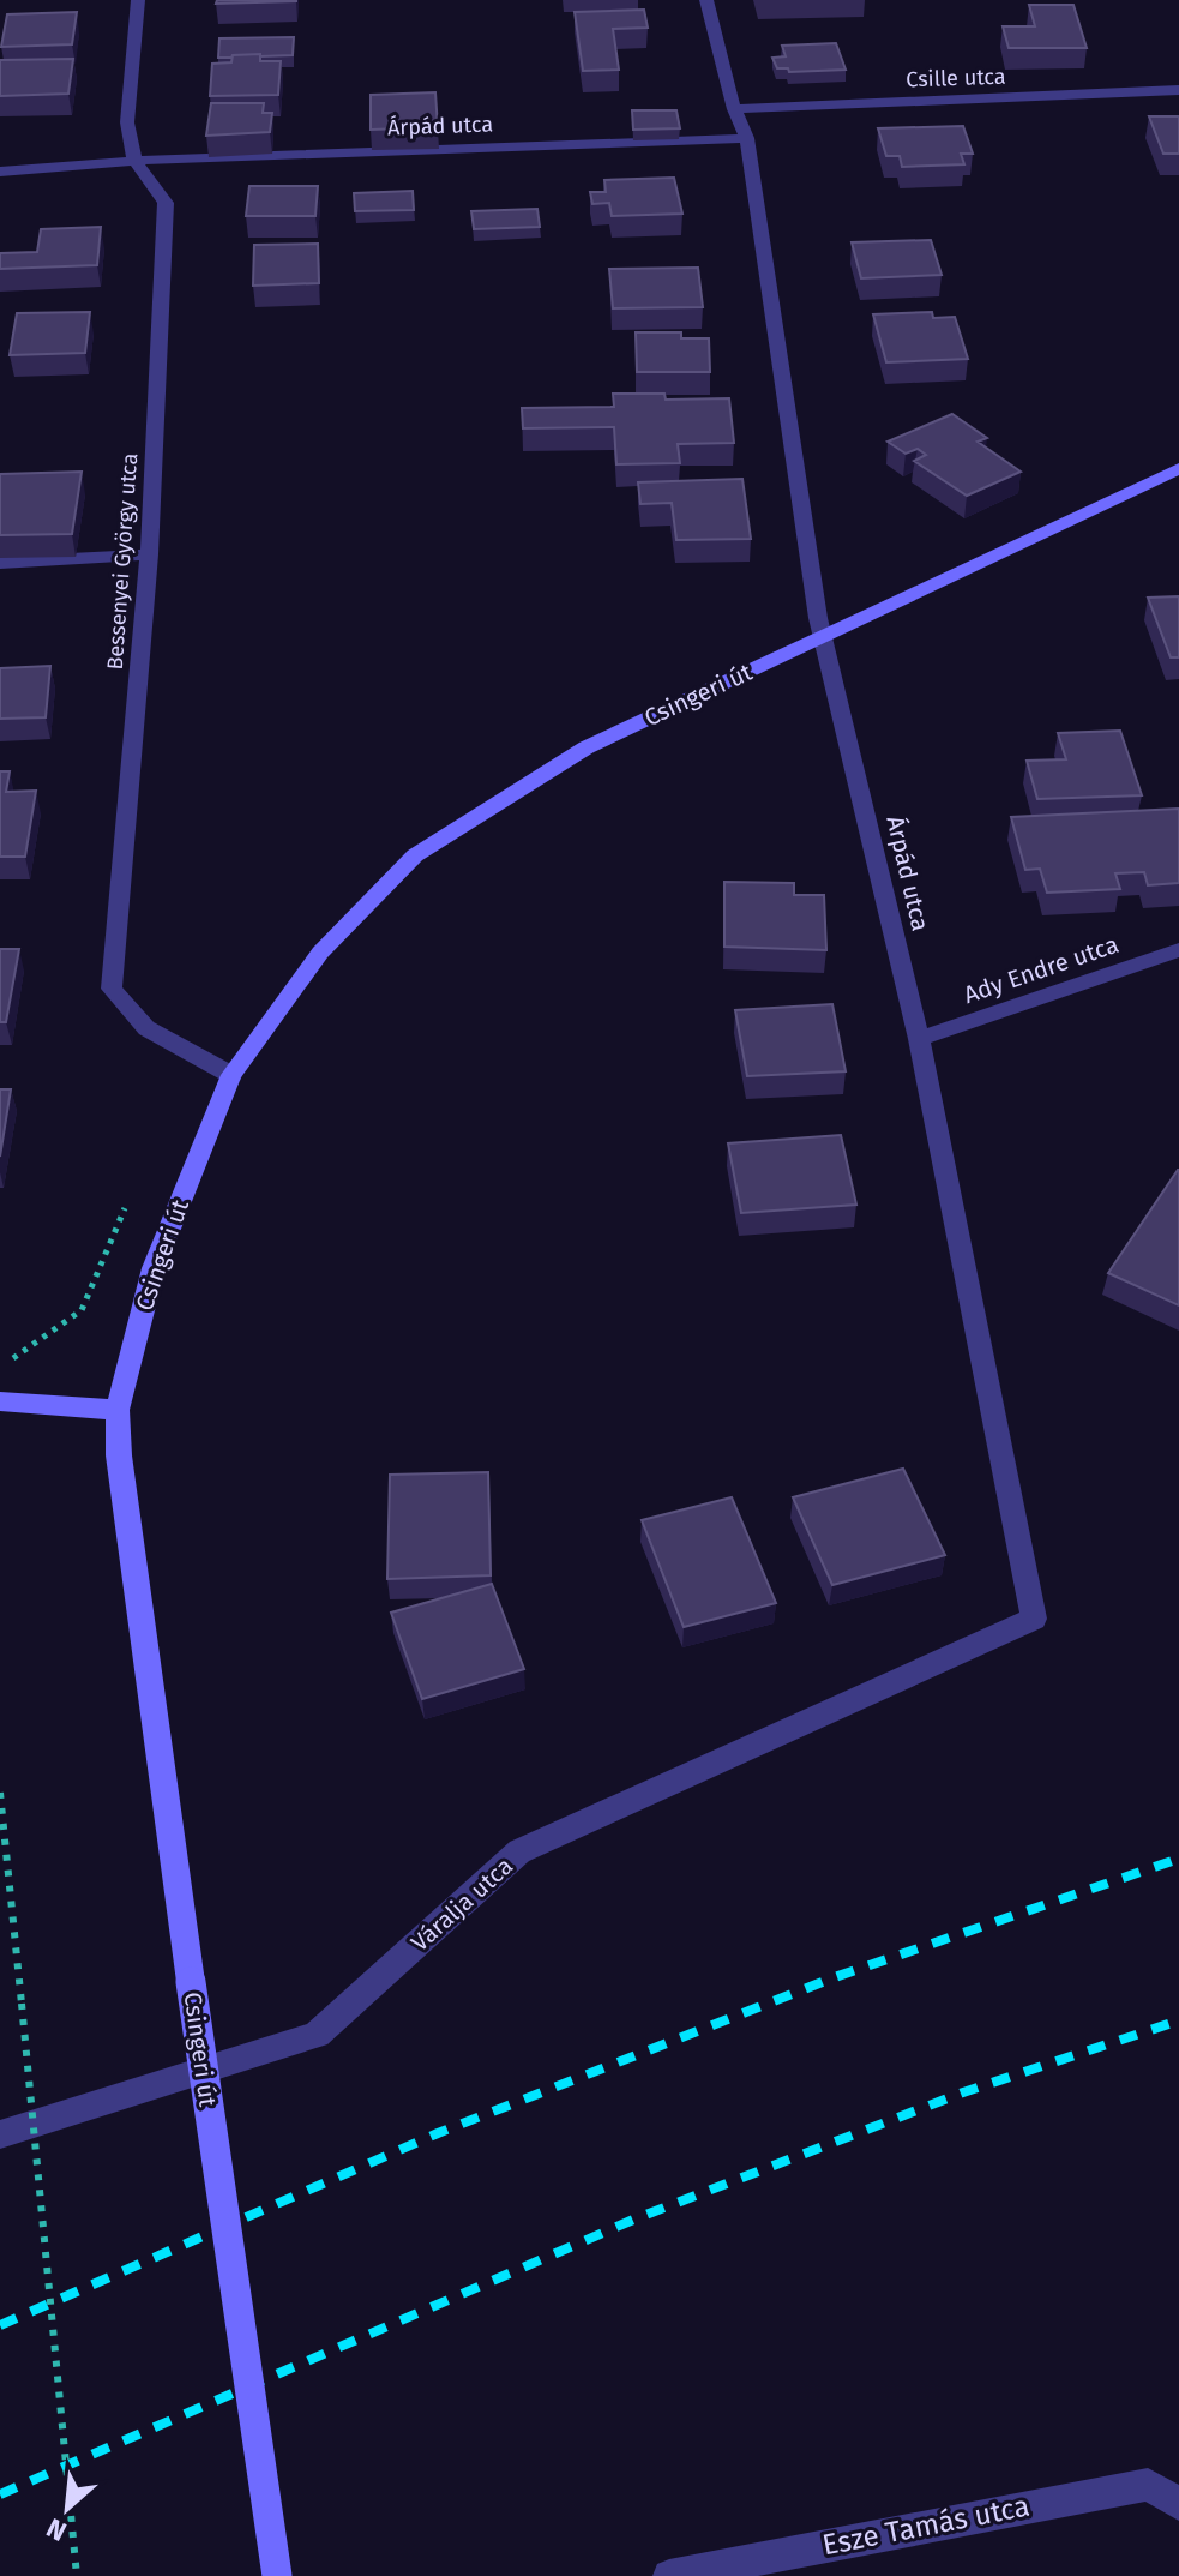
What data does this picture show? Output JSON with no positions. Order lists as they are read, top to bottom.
{
  "streets": {
    "main road": ["Csingeri út"],
    "street": [
      "Csille utca",
      "Árpád utca",
      "Bessenyei György utca",
      "Ady Endre utca",
      "Váralja utca",
      "Esze Tamás utca"
    ]
  },
  "crossings": [
    ["Csille utca", "Árpád utca"],
    ["Árpád utca", "Bessenyei György utca"],
    ["Árpád utca", "Csingeri út"],
    ["Árpád utca", "Ady Endre utca"],
    ["Árpád utca", "Váralja utca"],
    ["Bessenyei György utca", "Csingeri út"]
  ],
  "north": "bottom left"
}
